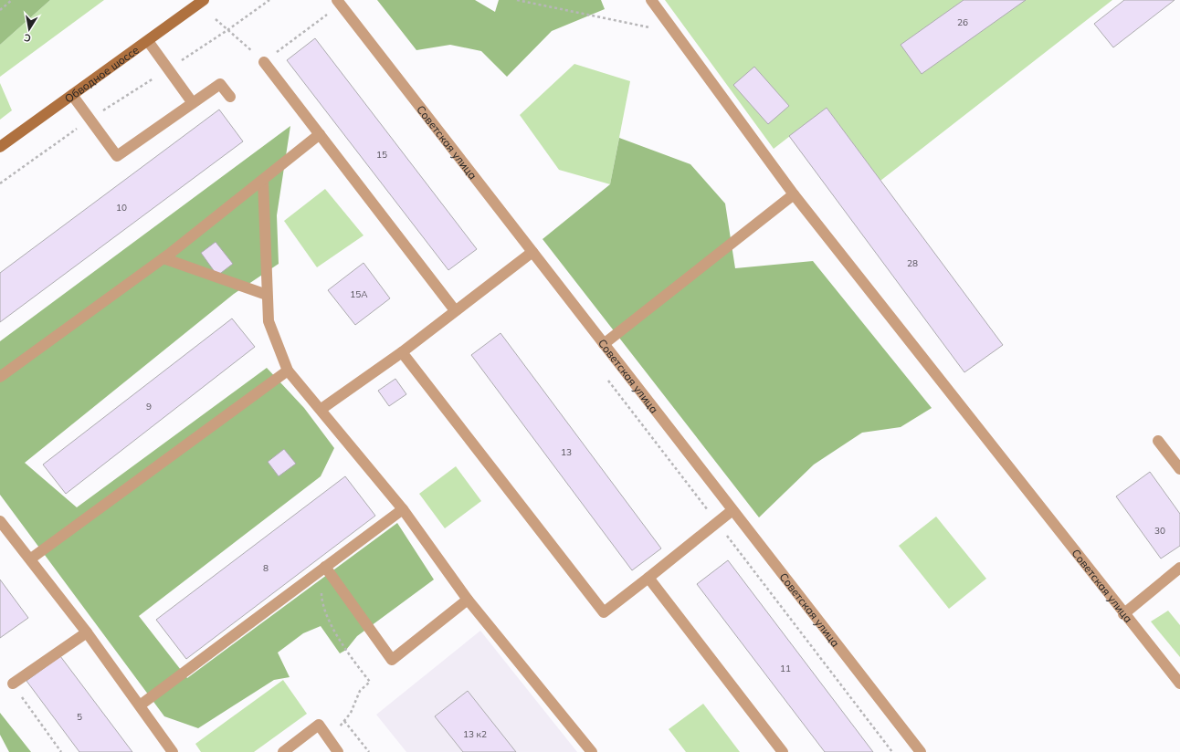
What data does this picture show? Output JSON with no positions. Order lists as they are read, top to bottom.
{
  "streets": {
    "street": ["Обводное шоссе", "Советская улица"]
  },
  "house_numbers": [
    "26",
    "15",
    "10",
    "28",
    "15А",
    "9",
    "13",
    "30",
    "8",
    "11",
    "5",
    "13 к2"
  ],
  "north": "bottom"
}
